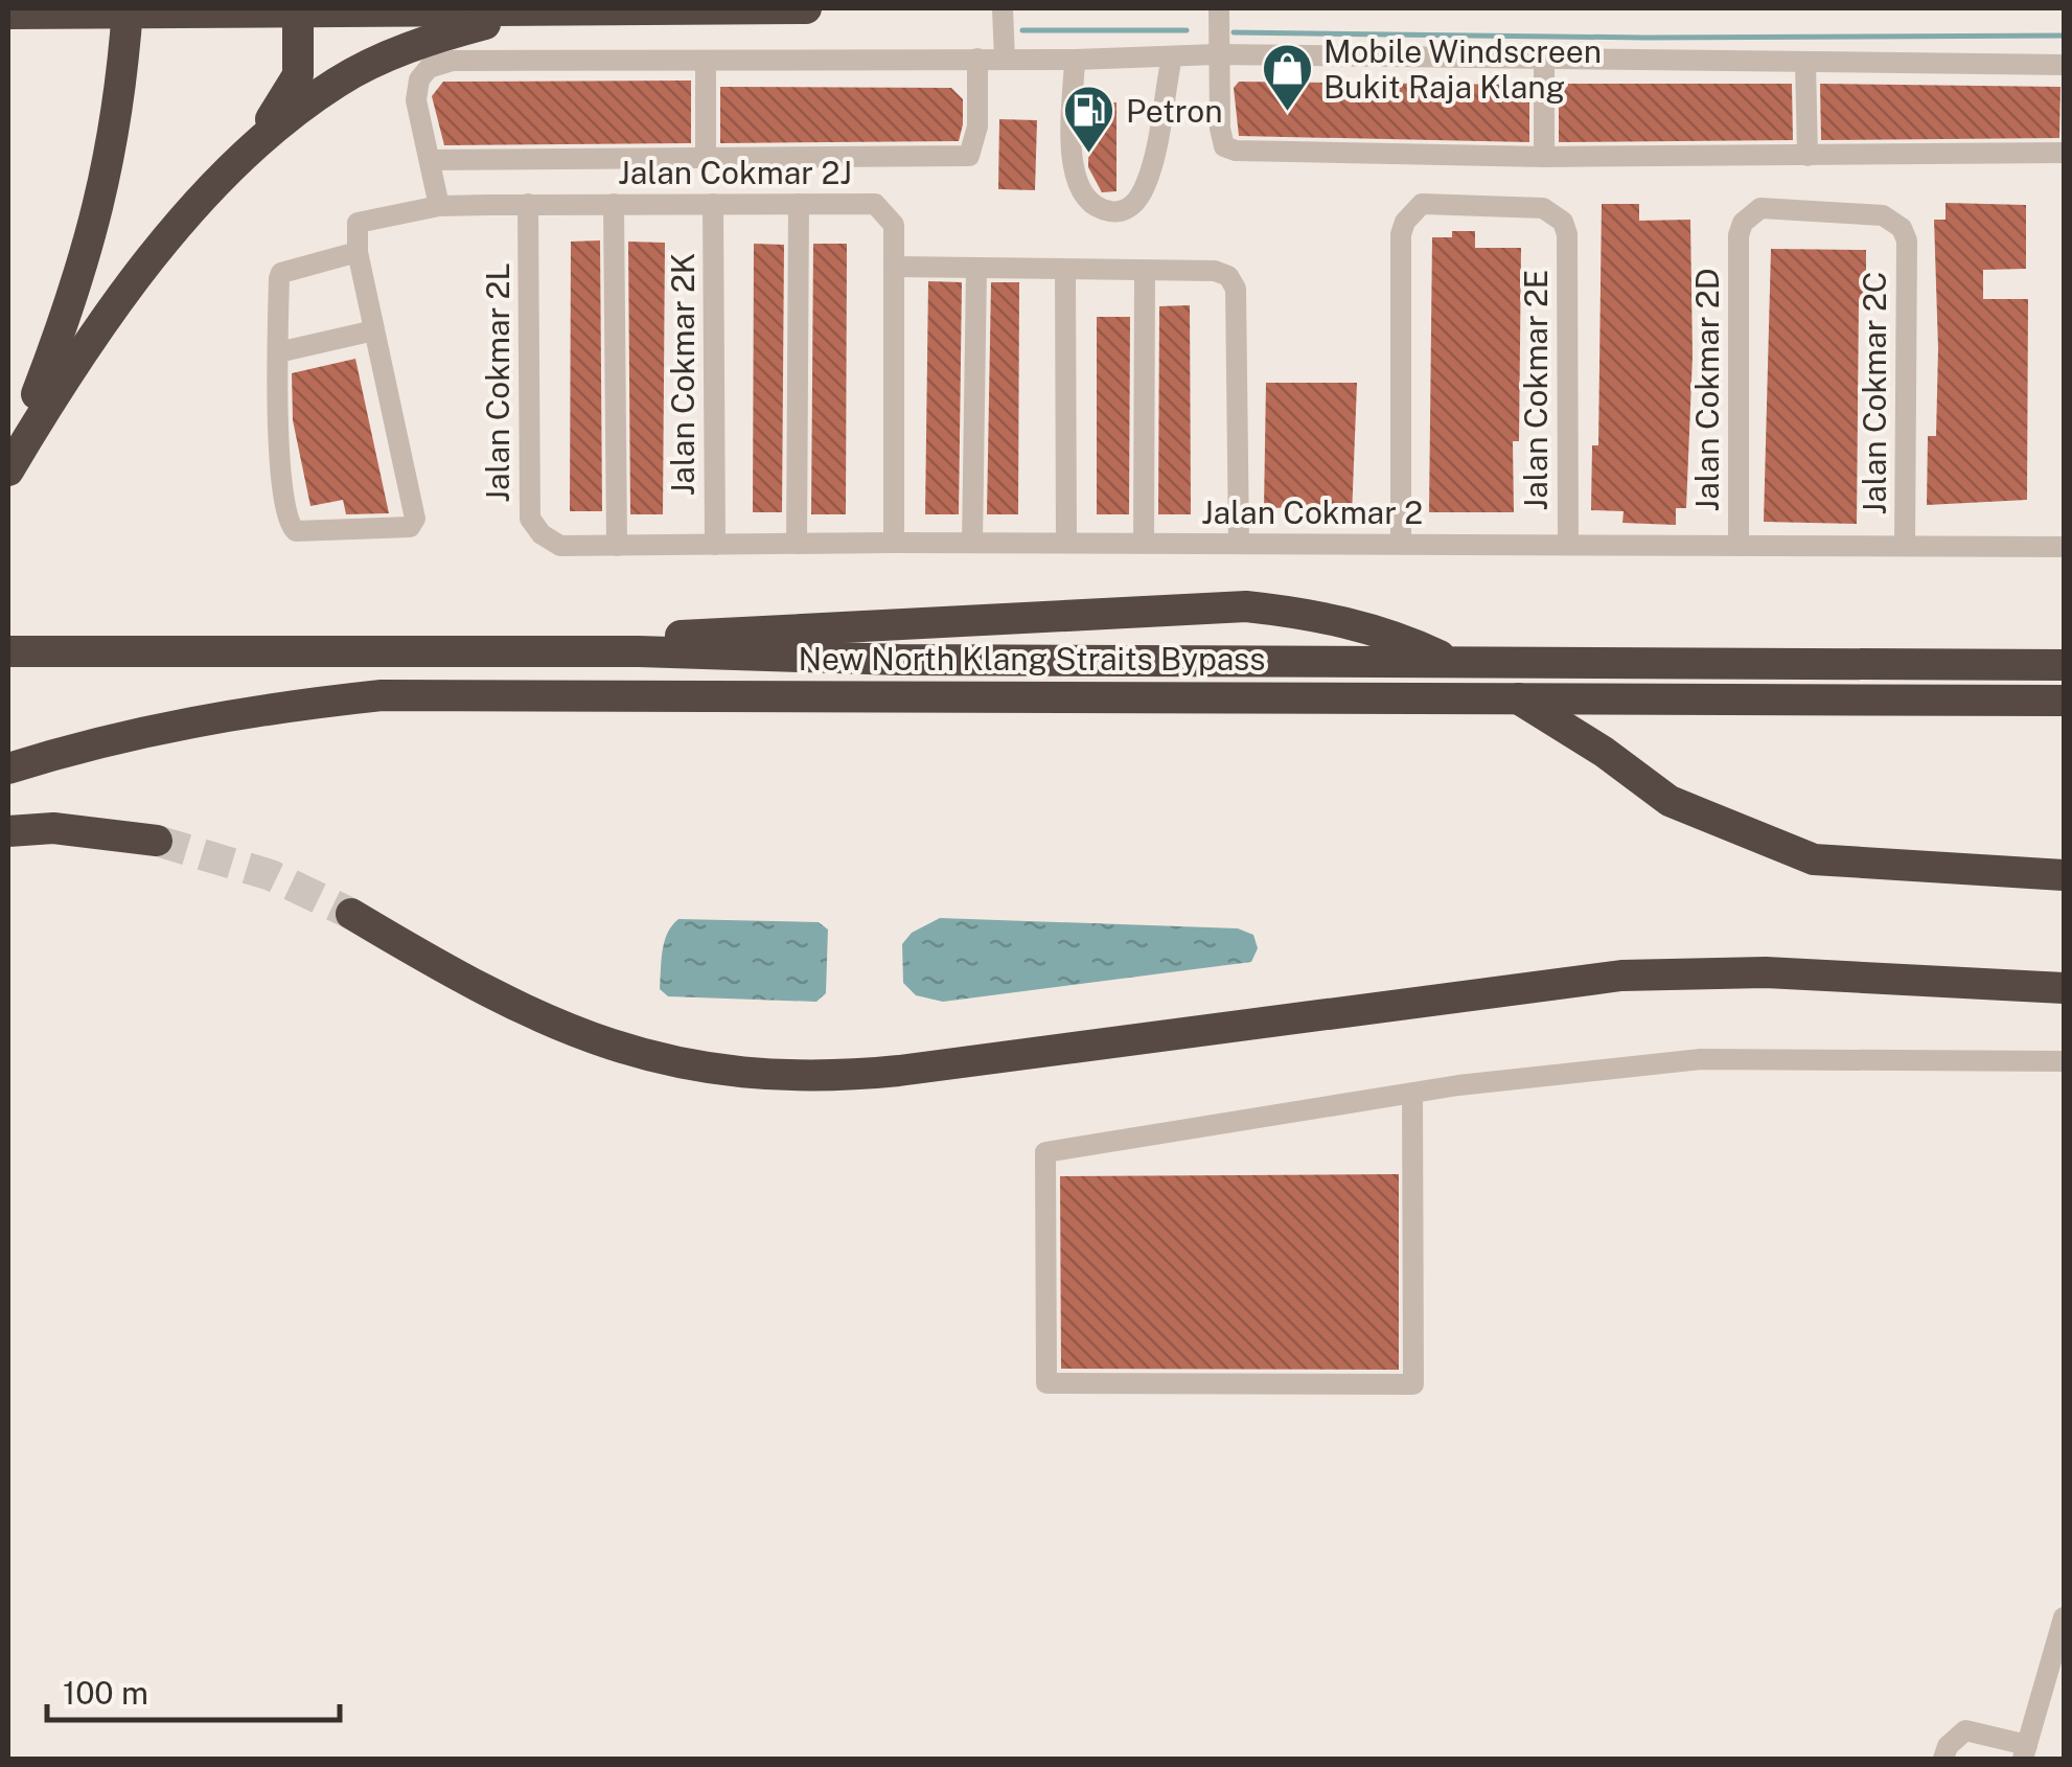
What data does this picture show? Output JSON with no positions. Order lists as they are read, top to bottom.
{
  "streets": {
    "highway": ["New North Klang Straits Bypass"],
    "street": [
      "Jalan Cokmar 2J",
      "Jalan Cokmar 2K",
      "Jalan Cokmar 2L",
      "Jalan Cokmar 2E",
      "Jalan Cokmar 2D",
      "Jalan Cokmar 2C",
      "Jalan Cokmar 2"
    ]
  },
  "crossings": [
    ["Jalan Cokmar 2J", "Jalan Cokmar 2K"],
    ["Jalan Cokmar 2J", "Jalan Cokmar 2L"],
    ["Jalan Cokmar 2J", "Jalan Cokmar 2"],
    ["Jalan Cokmar 2K", "Jalan Cokmar 2"],
    ["Jalan Cokmar 2L", "Jalan Cokmar 2"],
    ["Jalan Cokmar 2E", "Jalan Cokmar 2"],
    ["Jalan Cokmar 2D", "Jalan Cokmar 2C"],
    ["Jalan Cokmar 2D", "Jalan Cokmar 2"],
    ["Jalan Cokmar 2C", "Jalan Cokmar 2"]
  ],
  "places": {
    "shop": ["Mobile Windscreen Bukit Raja Klang"],
    "fuel station": ["Petron"]
  },
  "scale_bar": "100 m"
}
